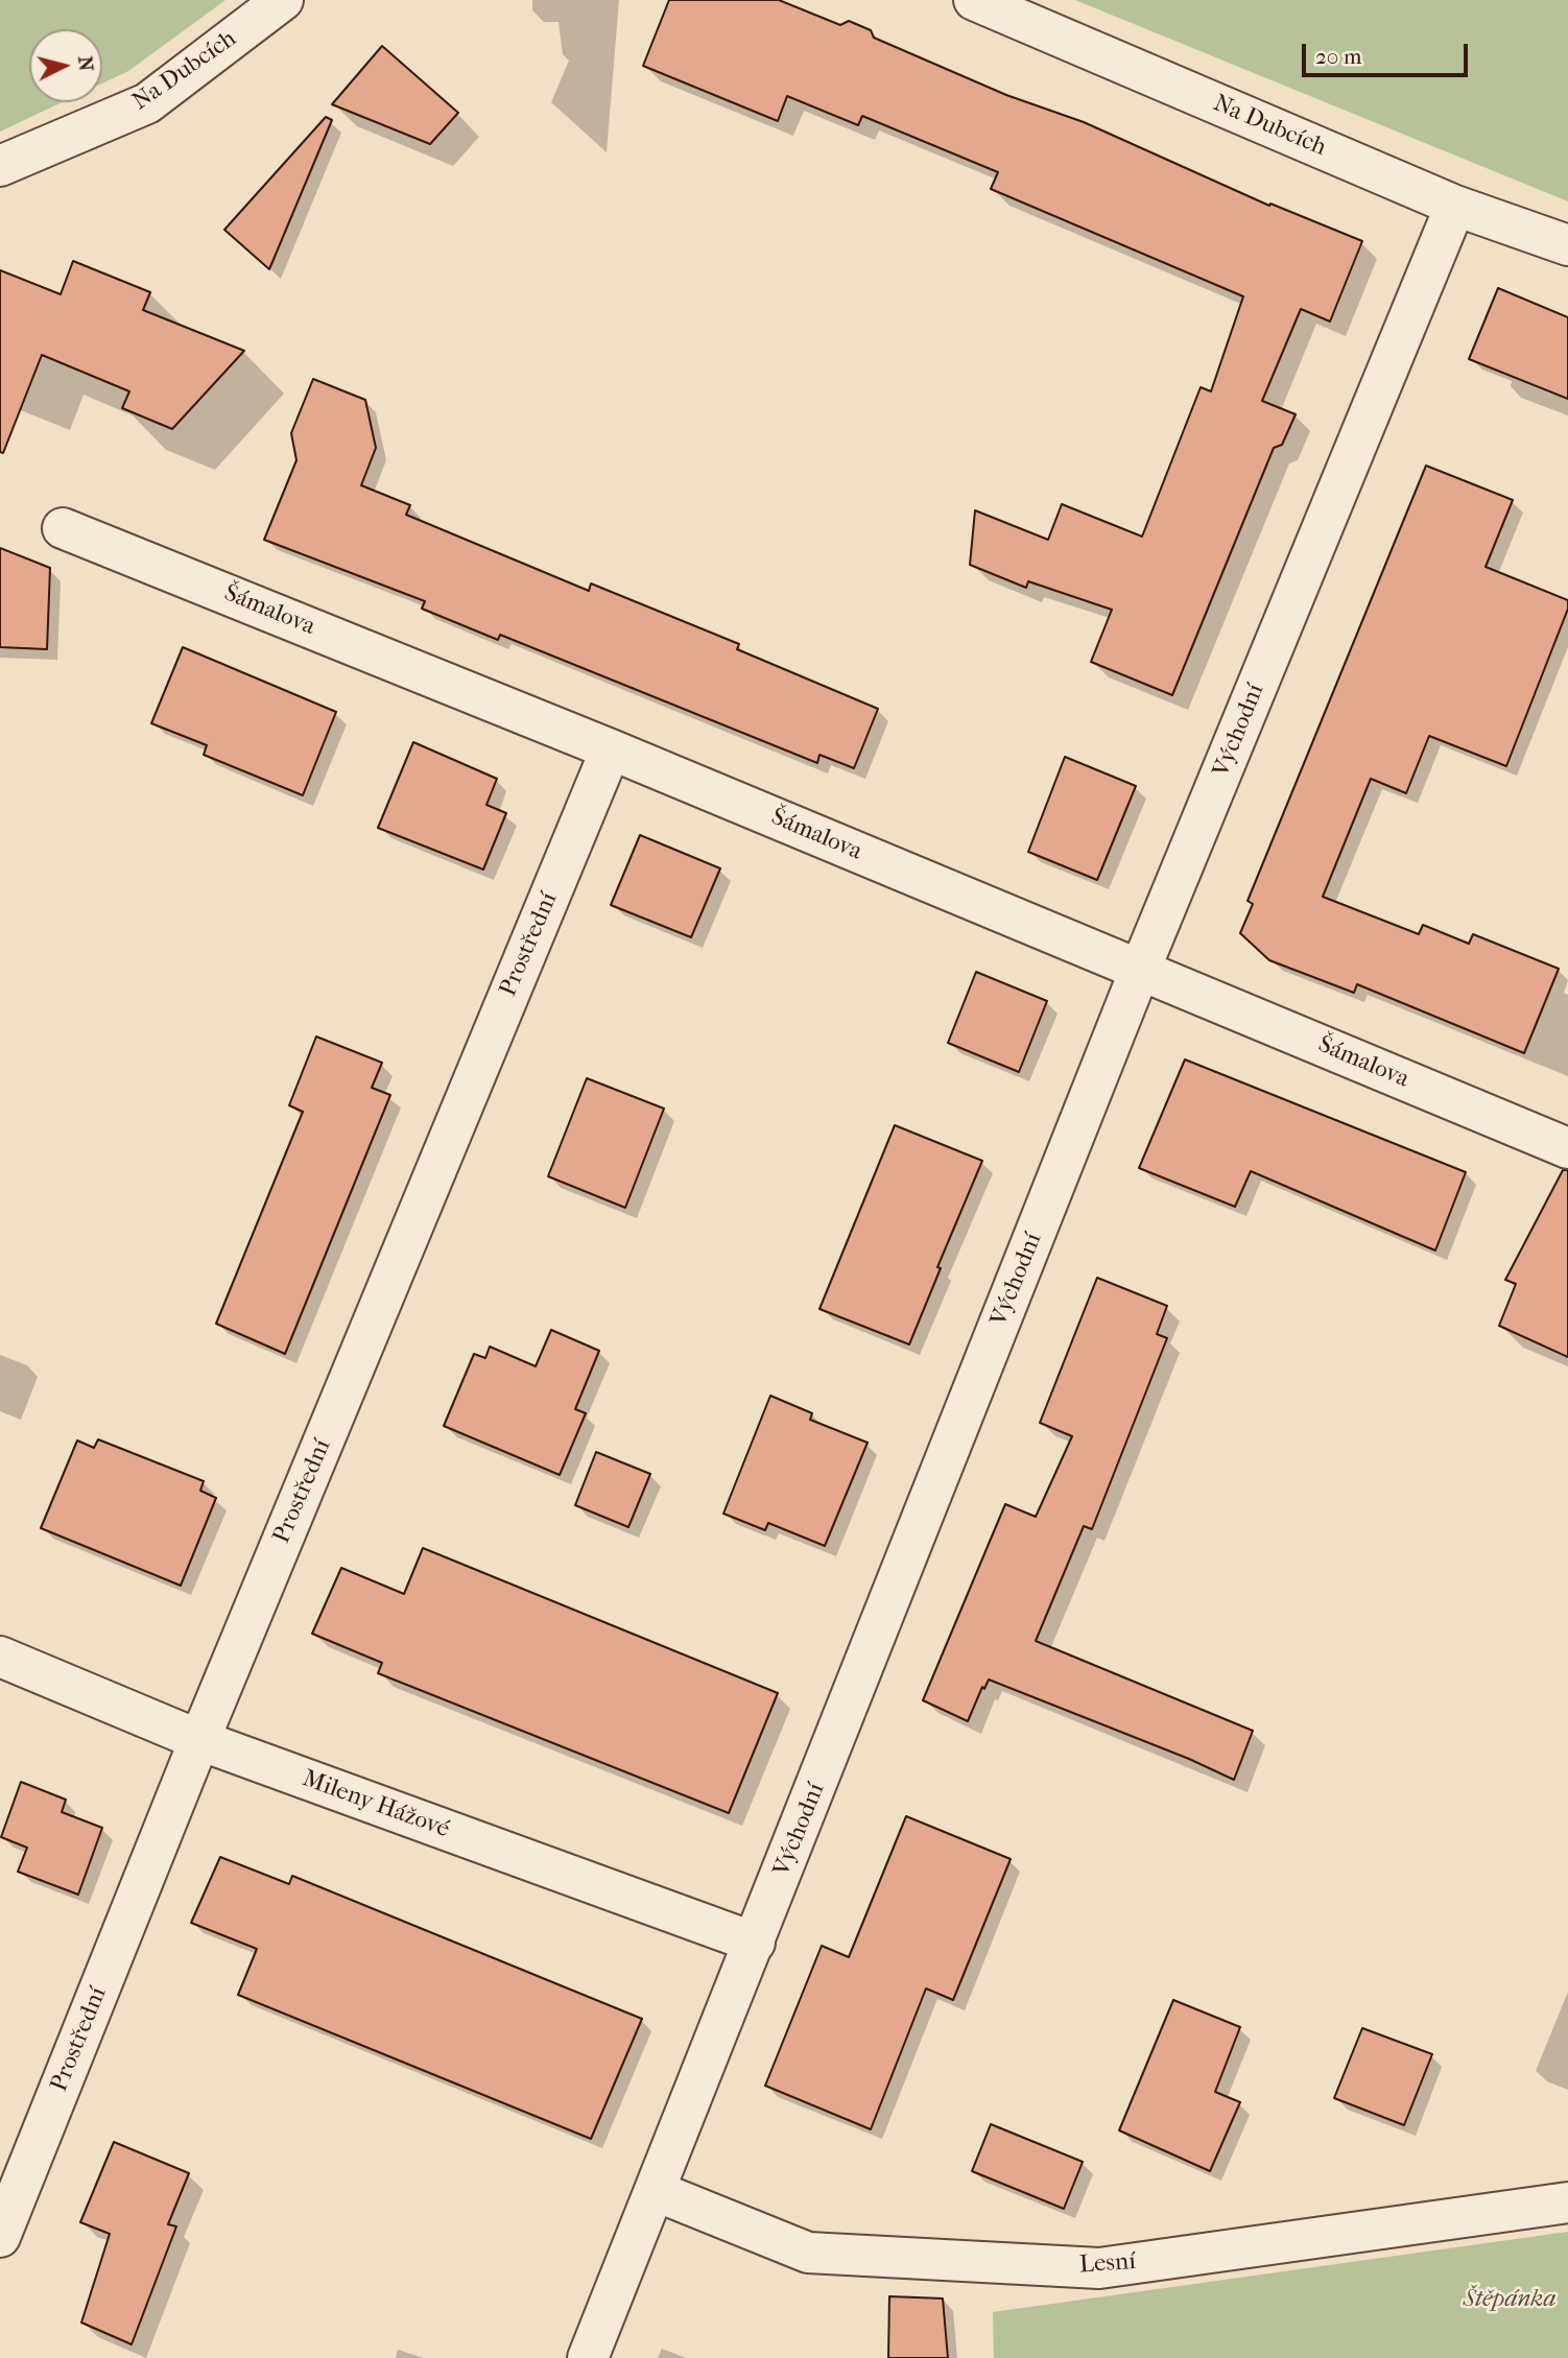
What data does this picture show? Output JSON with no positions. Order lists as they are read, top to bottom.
{
  "streets": {
    "street": [
      "Na Dubcích",
      "Šámalova",
      "Východní",
      "Prostřední",
      "Mileny Hážové",
      "Lesní"
    ]
  },
  "crossings": [
    ["Na Dubcích", "Východní"],
    ["Šámalova", "Východní"],
    ["Šámalova", "Prostřední"],
    ["Východní", "Mileny Hážové"],
    ["Východní", "Lesní"],
    ["Prostřední", "Mileny Hážové"]
  ],
  "parks": ["Štěpánka"],
  "scale_bar": "20 m",
  "north": "right"
}
